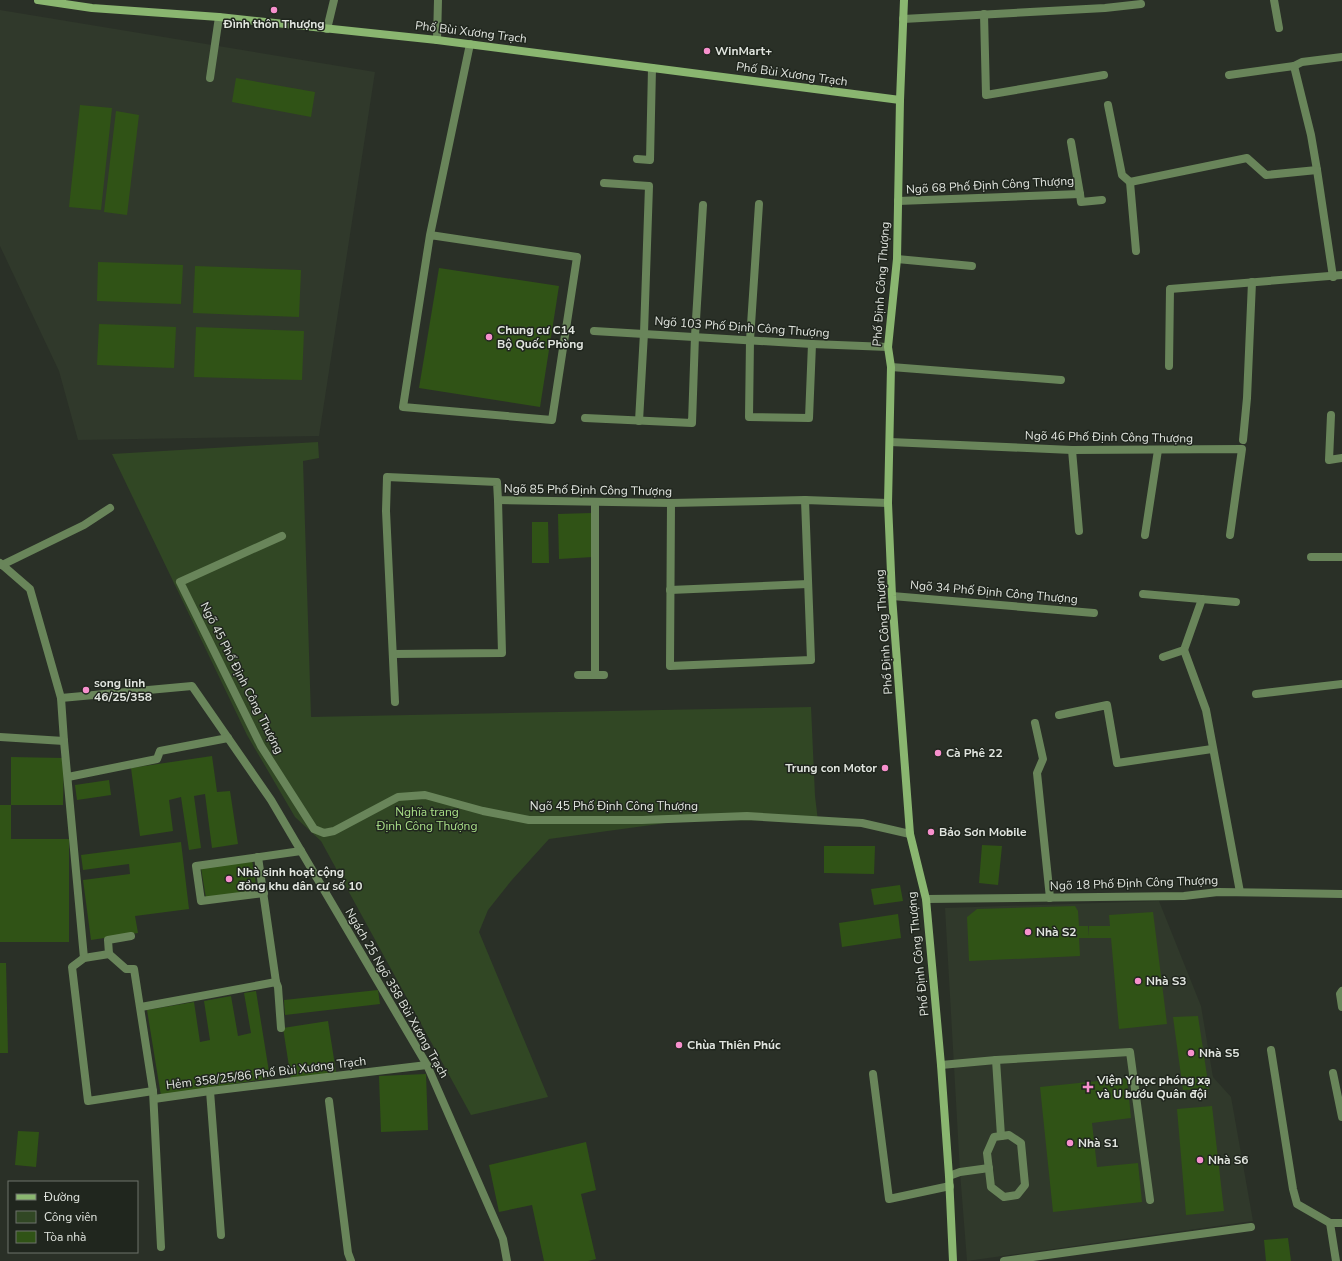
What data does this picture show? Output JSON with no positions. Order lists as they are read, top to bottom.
{
  "streets": {
    "street": [
      "Phố Bùi Xương Trạch",
      "Ngõ 68 Phố Định Công Thượng",
      "Phố Định Công Thượng",
      "Ngõ 103 Phố Định Công Thượng",
      "Ngõ 46 Phố Định Công Thượng",
      "Ngõ 85 Phố Định Công Thượng",
      "Ngõ 34 Phố Định Công Thượng",
      "Ngõ 45 Phố Định Công Thượng",
      "Ngõ 18 Phố Định Công Thượng",
      "Ngách 25 Ngõ 358 Bùi Xương Trạch",
      "Hẻm 358/25/86 Phố Bùi Xương Trạch"
    ]
  },
  "crossings": [
    ["Phố Bùi Xương Trạch", "Phố Định Công Thượng"],
    ["Ngõ 68 Phố Định Công Thượng", "Phố Định Công Thượng"],
    ["Phố Định Công Thượng", "Ngõ 103 Phố Định Công Thượng"],
    ["Phố Định Công Thượng", "Ngõ 46 Phố Định Công Thượng"],
    ["Phố Định Công Thượng", "Ngõ 85 Phố Định Công Thượng"],
    ["Phố Định Công Thượng", "Ngõ 34 Phố Định Công Thượng"],
    ["Phố Định Công Thượng", "Ngõ 45 Phố Định Công Thượng"],
    ["Phố Định Công Thượng", "Ngõ 18 Phố Định Công Thượng"],
    ["Ngách 25 Ngõ 358 Bùi Xương Trạch", "Hẻm 358/25/86 Phố Bùi Xương Trạch"]
  ],
  "parks": ["Nghĩa trang Định Công Thượng"],
  "places": {
    "other": [
      "Đình thôn Thượng",
      "WinMart+",
      "Chung cư C14 Bộ Quốc Phòng",
      "song linh 46/25/358",
      "Cà Phê 22",
      "Trung con Motor",
      "Bảo Sơn Mobile",
      "Nhà sinh hoạt cộng đồng khu dân cư số 10",
      "Nhà S2",
      "Nhà S3",
      "Chùa Thiên Phúc",
      "Nhà S5",
      "Nhà S1",
      "Nhà S6"
    ],
    "health": ["Viện Y học phóng xạ và U bướu Quân đội"]
  },
  "legend": ["Đường", "Công viên", "Tòa nhà"]
}
